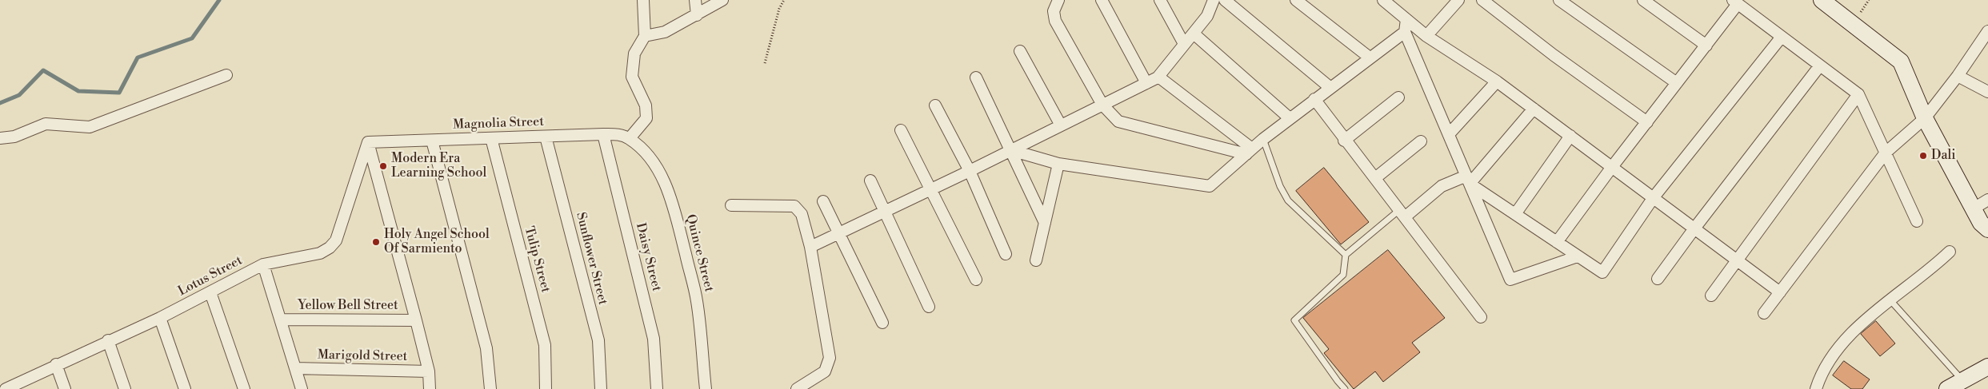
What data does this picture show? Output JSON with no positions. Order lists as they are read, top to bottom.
{
  "streets": {
    "street": [
      "Magnolia Street",
      "Quince Street",
      "Daisy Street",
      "Sunflower Street",
      "Tulip Street",
      "Lotus Street",
      "Yellow Bell Street",
      "Marigold Street"
    ]
  },
  "crossings": [
    ["Magnolia Street", "Quince Street"],
    ["Magnolia Street", "Daisy Street"],
    ["Magnolia Street", "Sunflower Street"],
    ["Magnolia Street", "Tulip Street"],
    ["Magnolia Street", "Lotus Street"]
  ],
  "places": ["Dali", "Modern Era Learning School", "Holy Angel School Of Sarmiento"]
}
